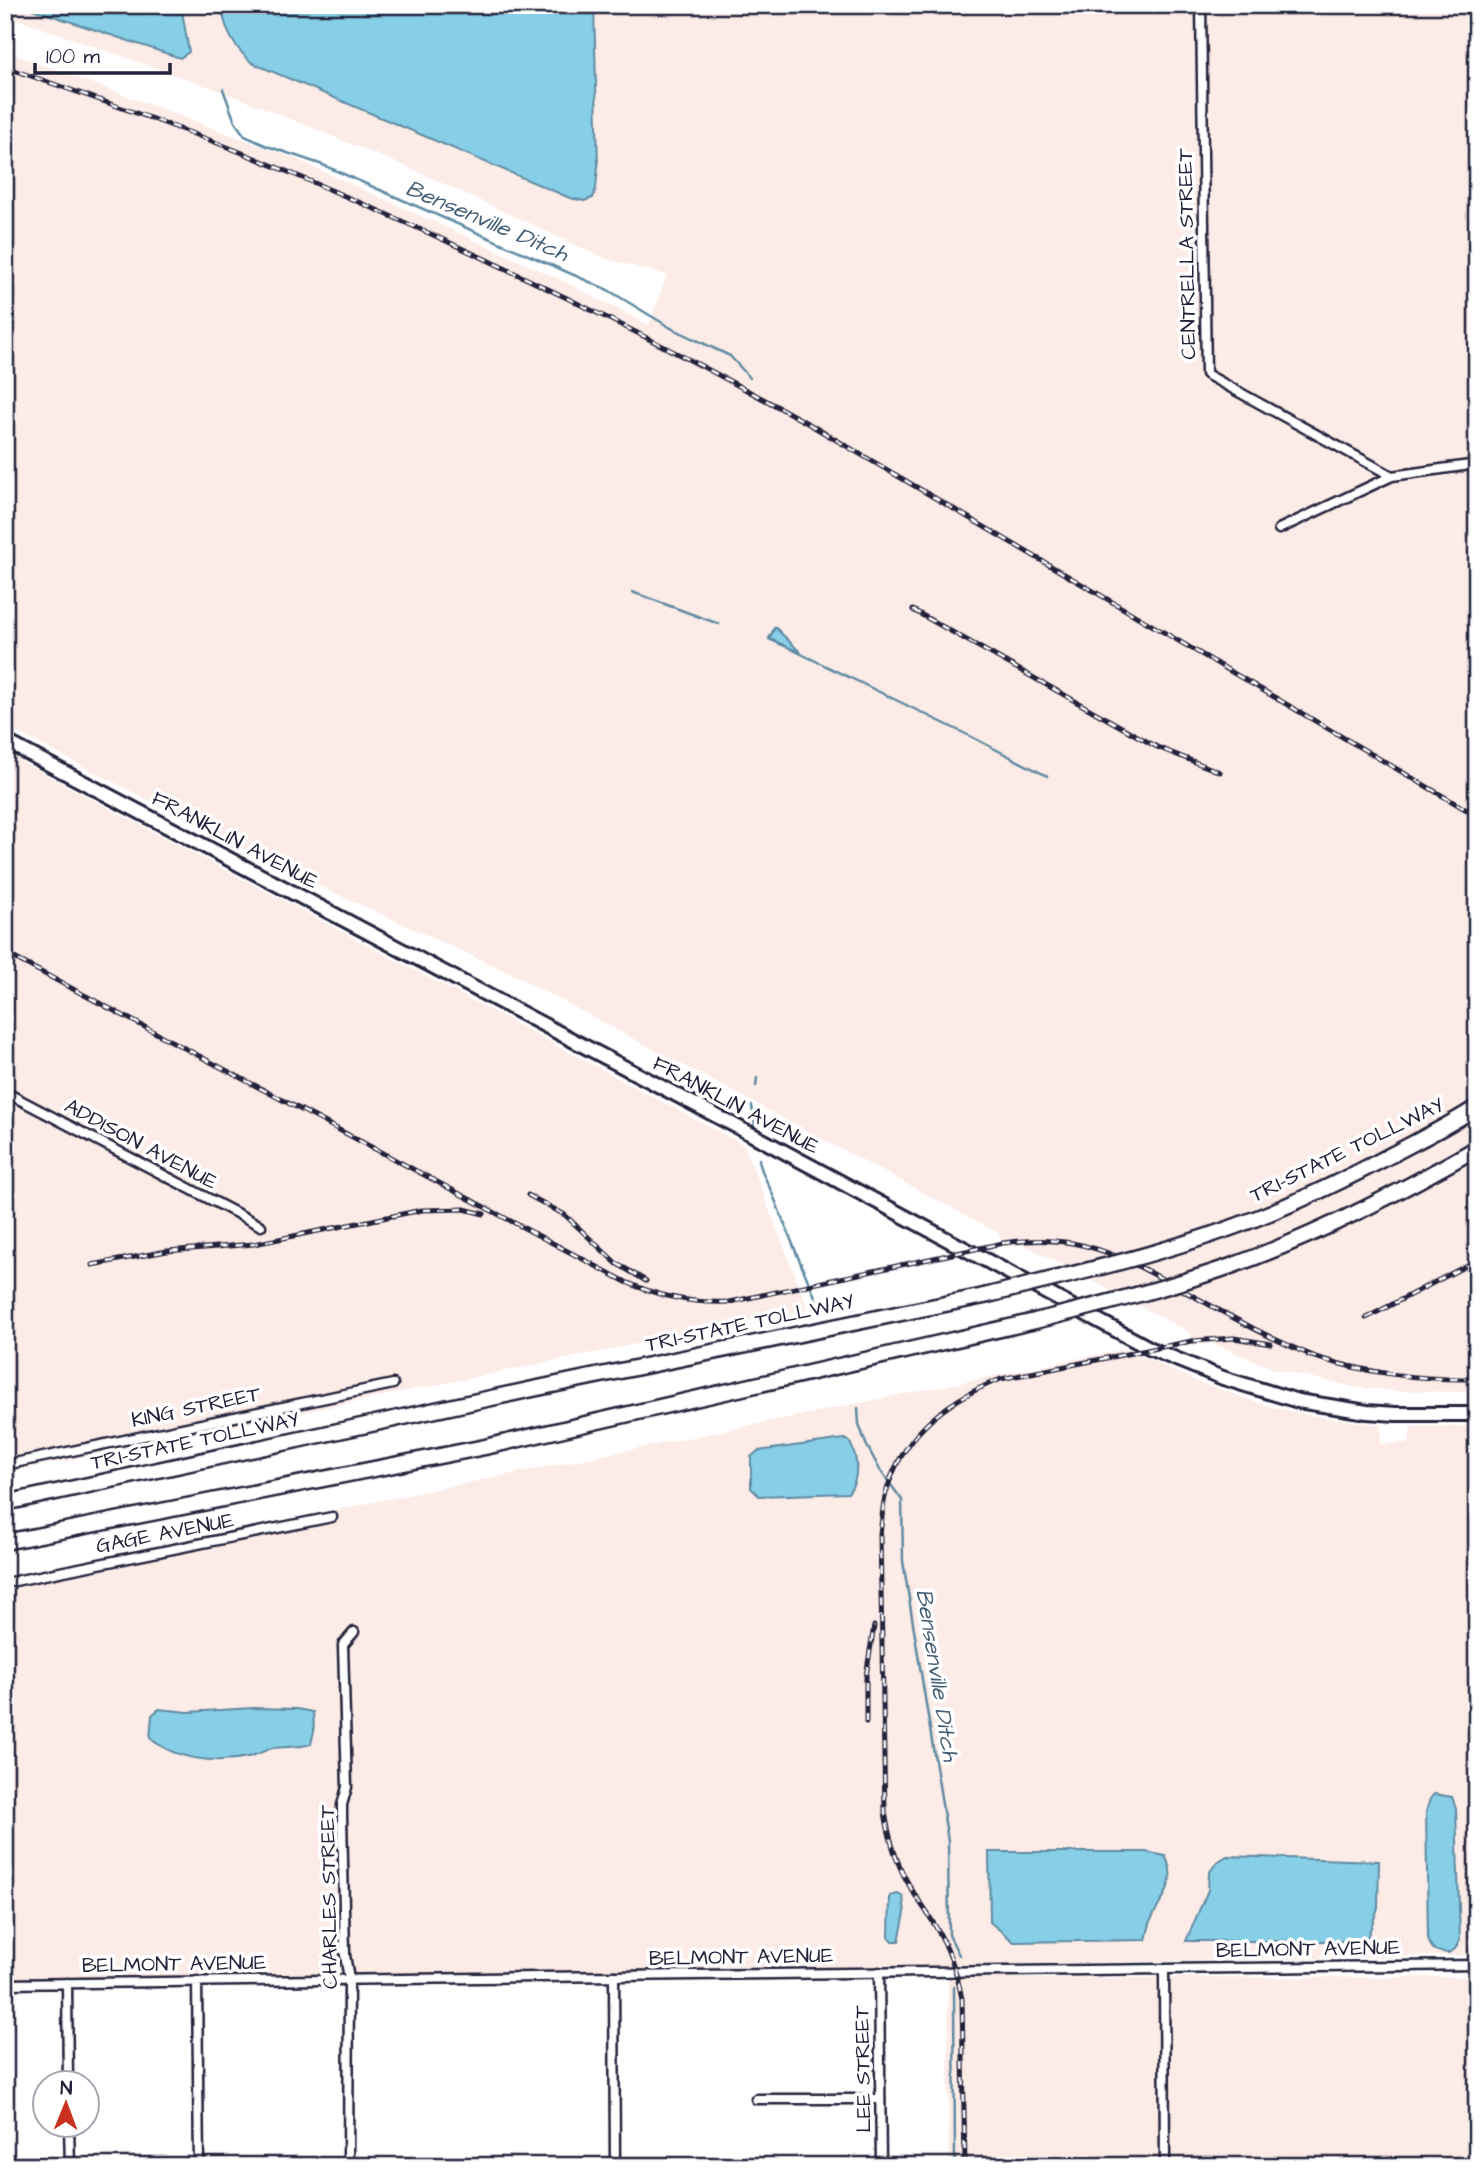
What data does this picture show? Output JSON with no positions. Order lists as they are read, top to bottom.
{
  "streets": {
    "highway": ["TRI-STATE TOLLWAY"],
    "main road": ["FRANKLIN AVENUE"],
    "street": [
      "CENTRELLA STREET",
      "ADDISON AVENUE",
      "KING STREET",
      "GAGE AVENUE",
      "CHARLES STREET",
      "BELMONT AVENUE",
      "LEE STREET"
    ]
  },
  "crossings": [
    ["CHARLES STREET", "BELMONT AVENUE"],
    ["BELMONT AVENUE", "LEE STREET"]
  ],
  "water": ["Bensenville Ditch"],
  "scale_bar": "100 m",
  "north": "top"
}
